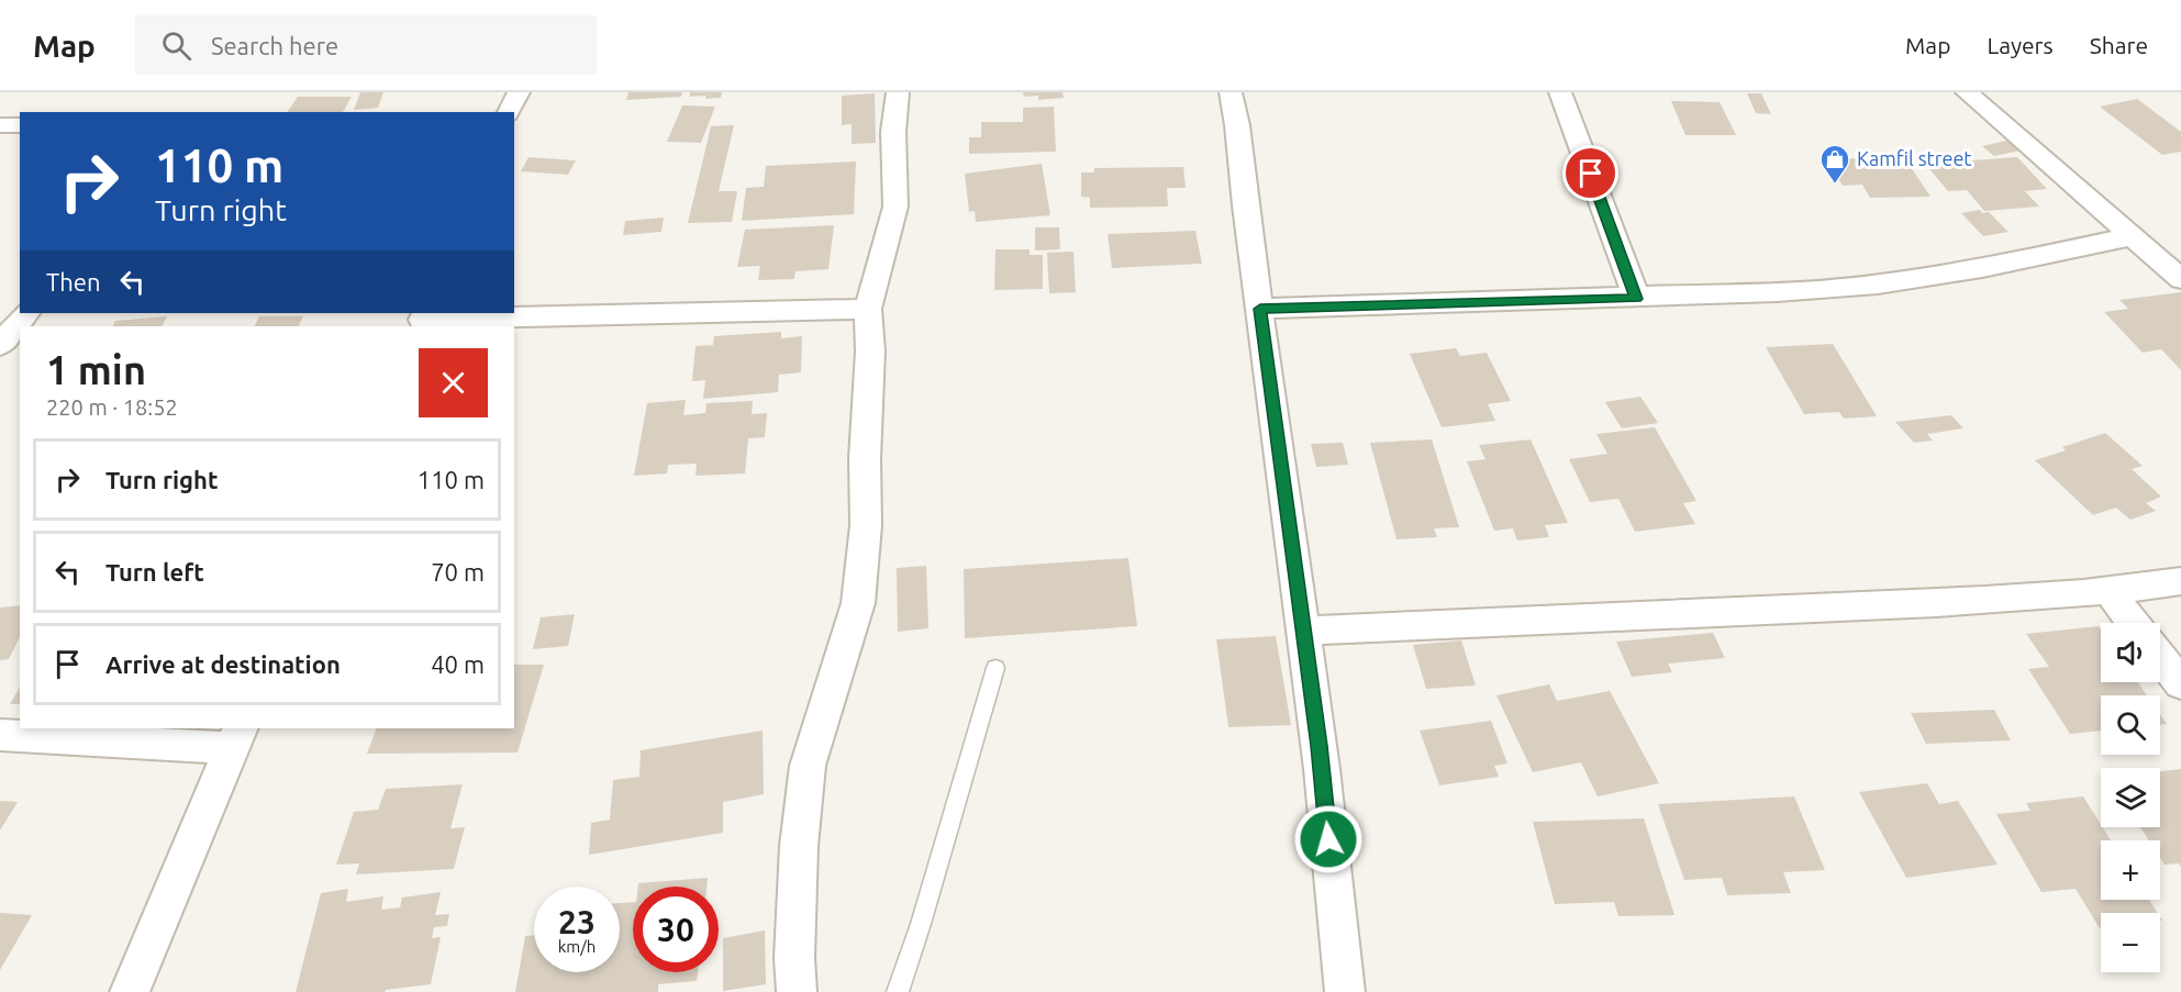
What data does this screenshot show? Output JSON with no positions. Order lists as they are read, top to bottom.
{
  "places": {
    "shop": ["Kamfil street"]
  },
  "page": {
    "header": "Map",
    "search": "Search here",
    "nav": ["Map", "Layers", "Share"],
    "turn": ["110 m", "Turn right"],
    "then": "Then",
    "heading": ["1 min", "220 m · 18:52"],
    "list": [
      {
        "name": "Turn right",
        "value": "110 m"
      },
      {
        "name": "Turn left",
        "value": "70 m"
      },
      {
        "name": "Arrive at destination",
        "value": "40 m"
      }
    ],
    "map_buttons": ["+", "−"],
    "speed": "23 km/h",
    "limit": "30"
  }
}
